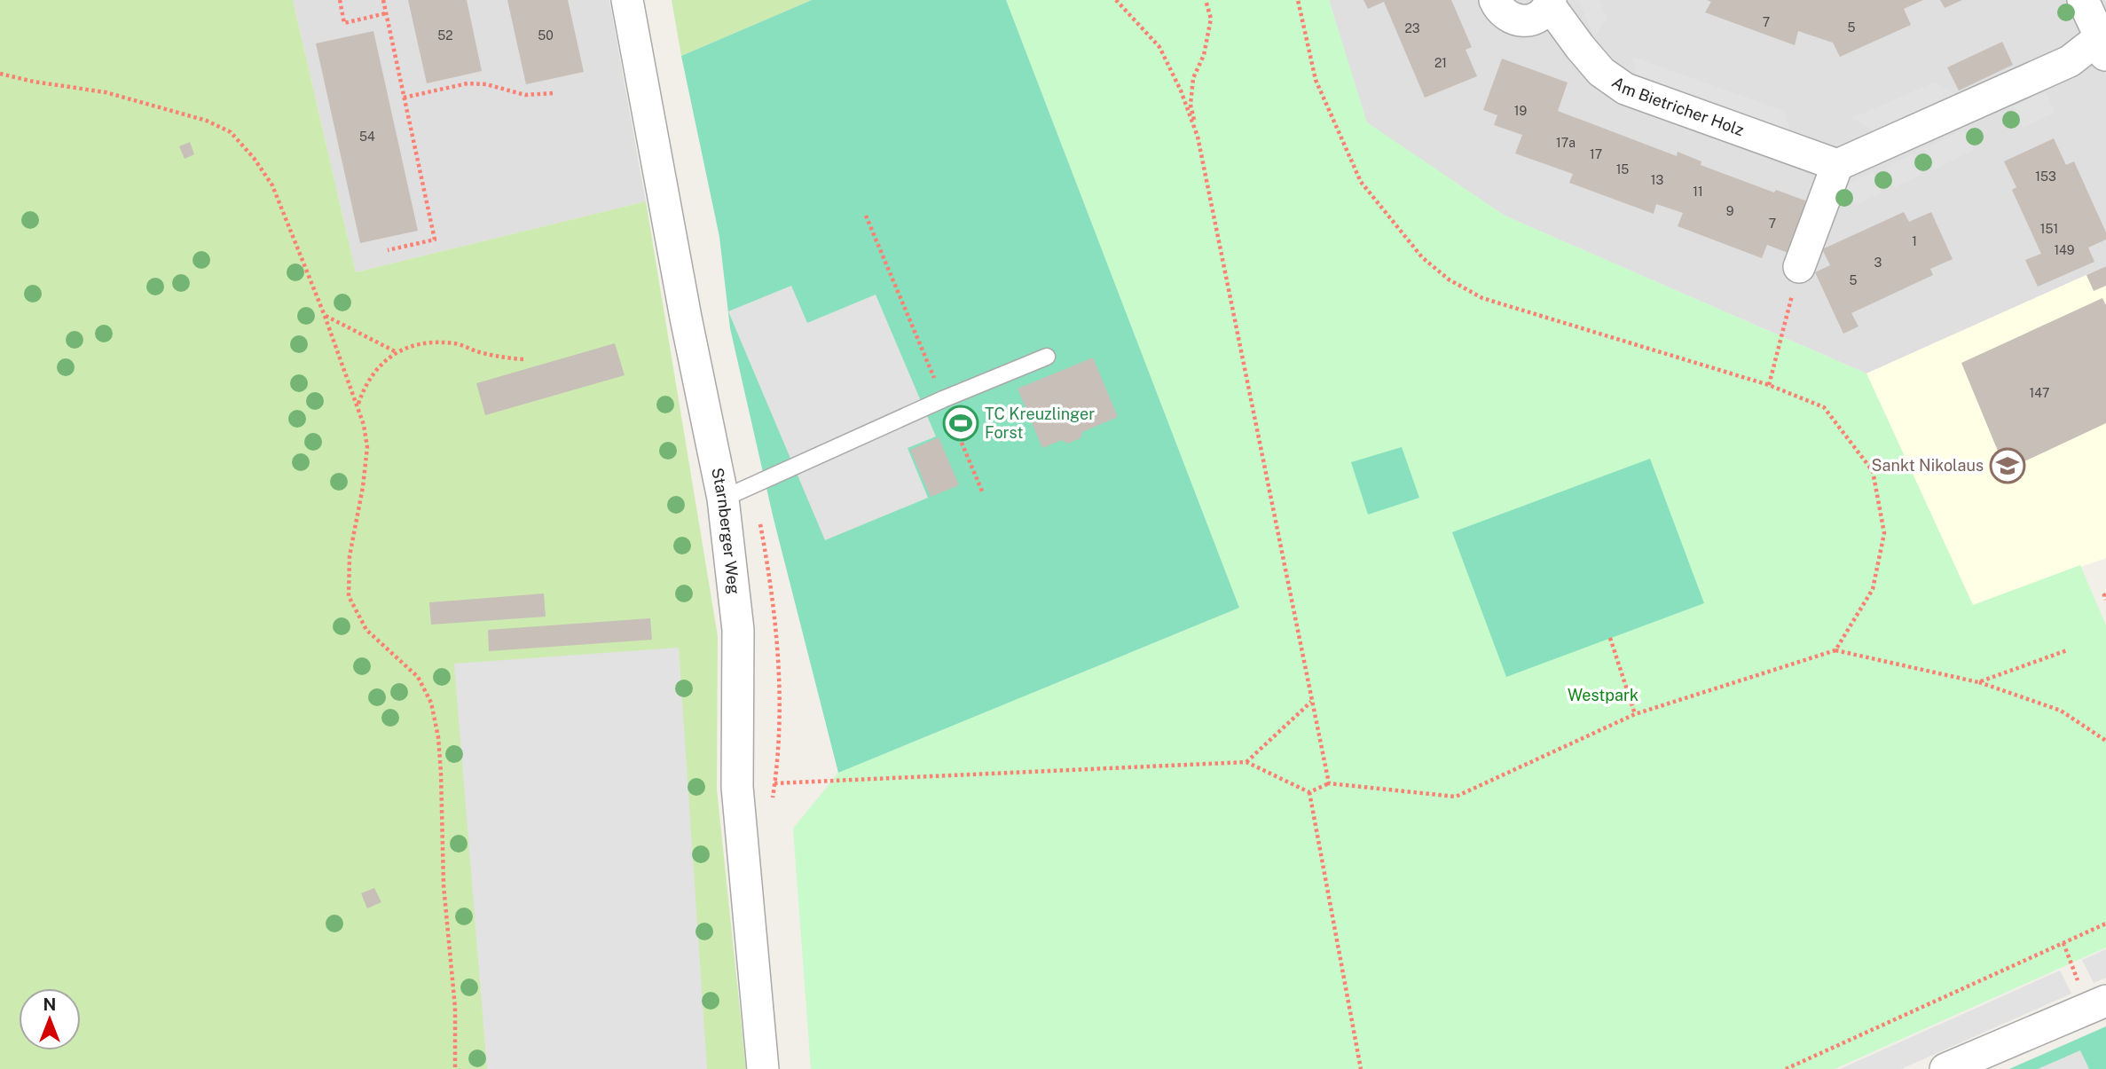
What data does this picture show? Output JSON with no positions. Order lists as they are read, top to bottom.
{
  "streets": {
    "street": ["Am Bietricher Holz", "Starnberger Weg"]
  },
  "parks": ["Westpark"],
  "places": {
    "sports": ["TC Kreuzlinger Forst"],
    "school or university": ["Sankt Nikolaus"]
  },
  "house_numbers": [
    "7",
    "5",
    "23",
    "52",
    "50",
    "21",
    "19",
    "54",
    "17a",
    "17",
    "15",
    "153",
    "13",
    "11",
    "9",
    "7",
    "151",
    "1",
    "149",
    "3",
    "5",
    "147"
  ],
  "north": "top"
}
